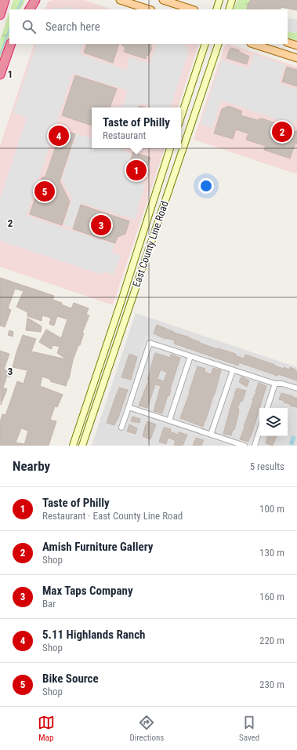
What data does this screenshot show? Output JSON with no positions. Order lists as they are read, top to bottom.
{
  "streets": {
    "main road": ["East County Line Road"]
  },
  "page": {
    "search": "Search here",
    "popup": ["Taste of Philly", "Restaurant"],
    "pins": [
      "2",
      "4",
      "1",
      "5",
      "3"
    ],
    "heading": ["Nearby", "5 results"],
    "list": [
      {
        "mark": "1",
        "name": "Taste of Philly",
        "note": "Restaurant · East County Line Road",
        "value": "100 m"
      },
      {
        "mark": "2",
        "name": "Amish Furniture Gallery",
        "note": "Shop",
        "value": "130 m"
      },
      {
        "mark": "3",
        "name": "Max Taps Company",
        "note": "Bar",
        "value": "160 m"
      },
      {
        "mark": "4",
        "name": "5.11 Highlands Ranch",
        "note": "Shop",
        "value": "220 m"
      },
      {
        "mark": "5",
        "name": "Bike Source",
        "note": "Shop",
        "value": "230 m"
      }
    ],
    "nav": ["Map", "Directions", "Saved"]
  },
  "grid": {
    "rows": ["1", "2", "3"]
  }
}
